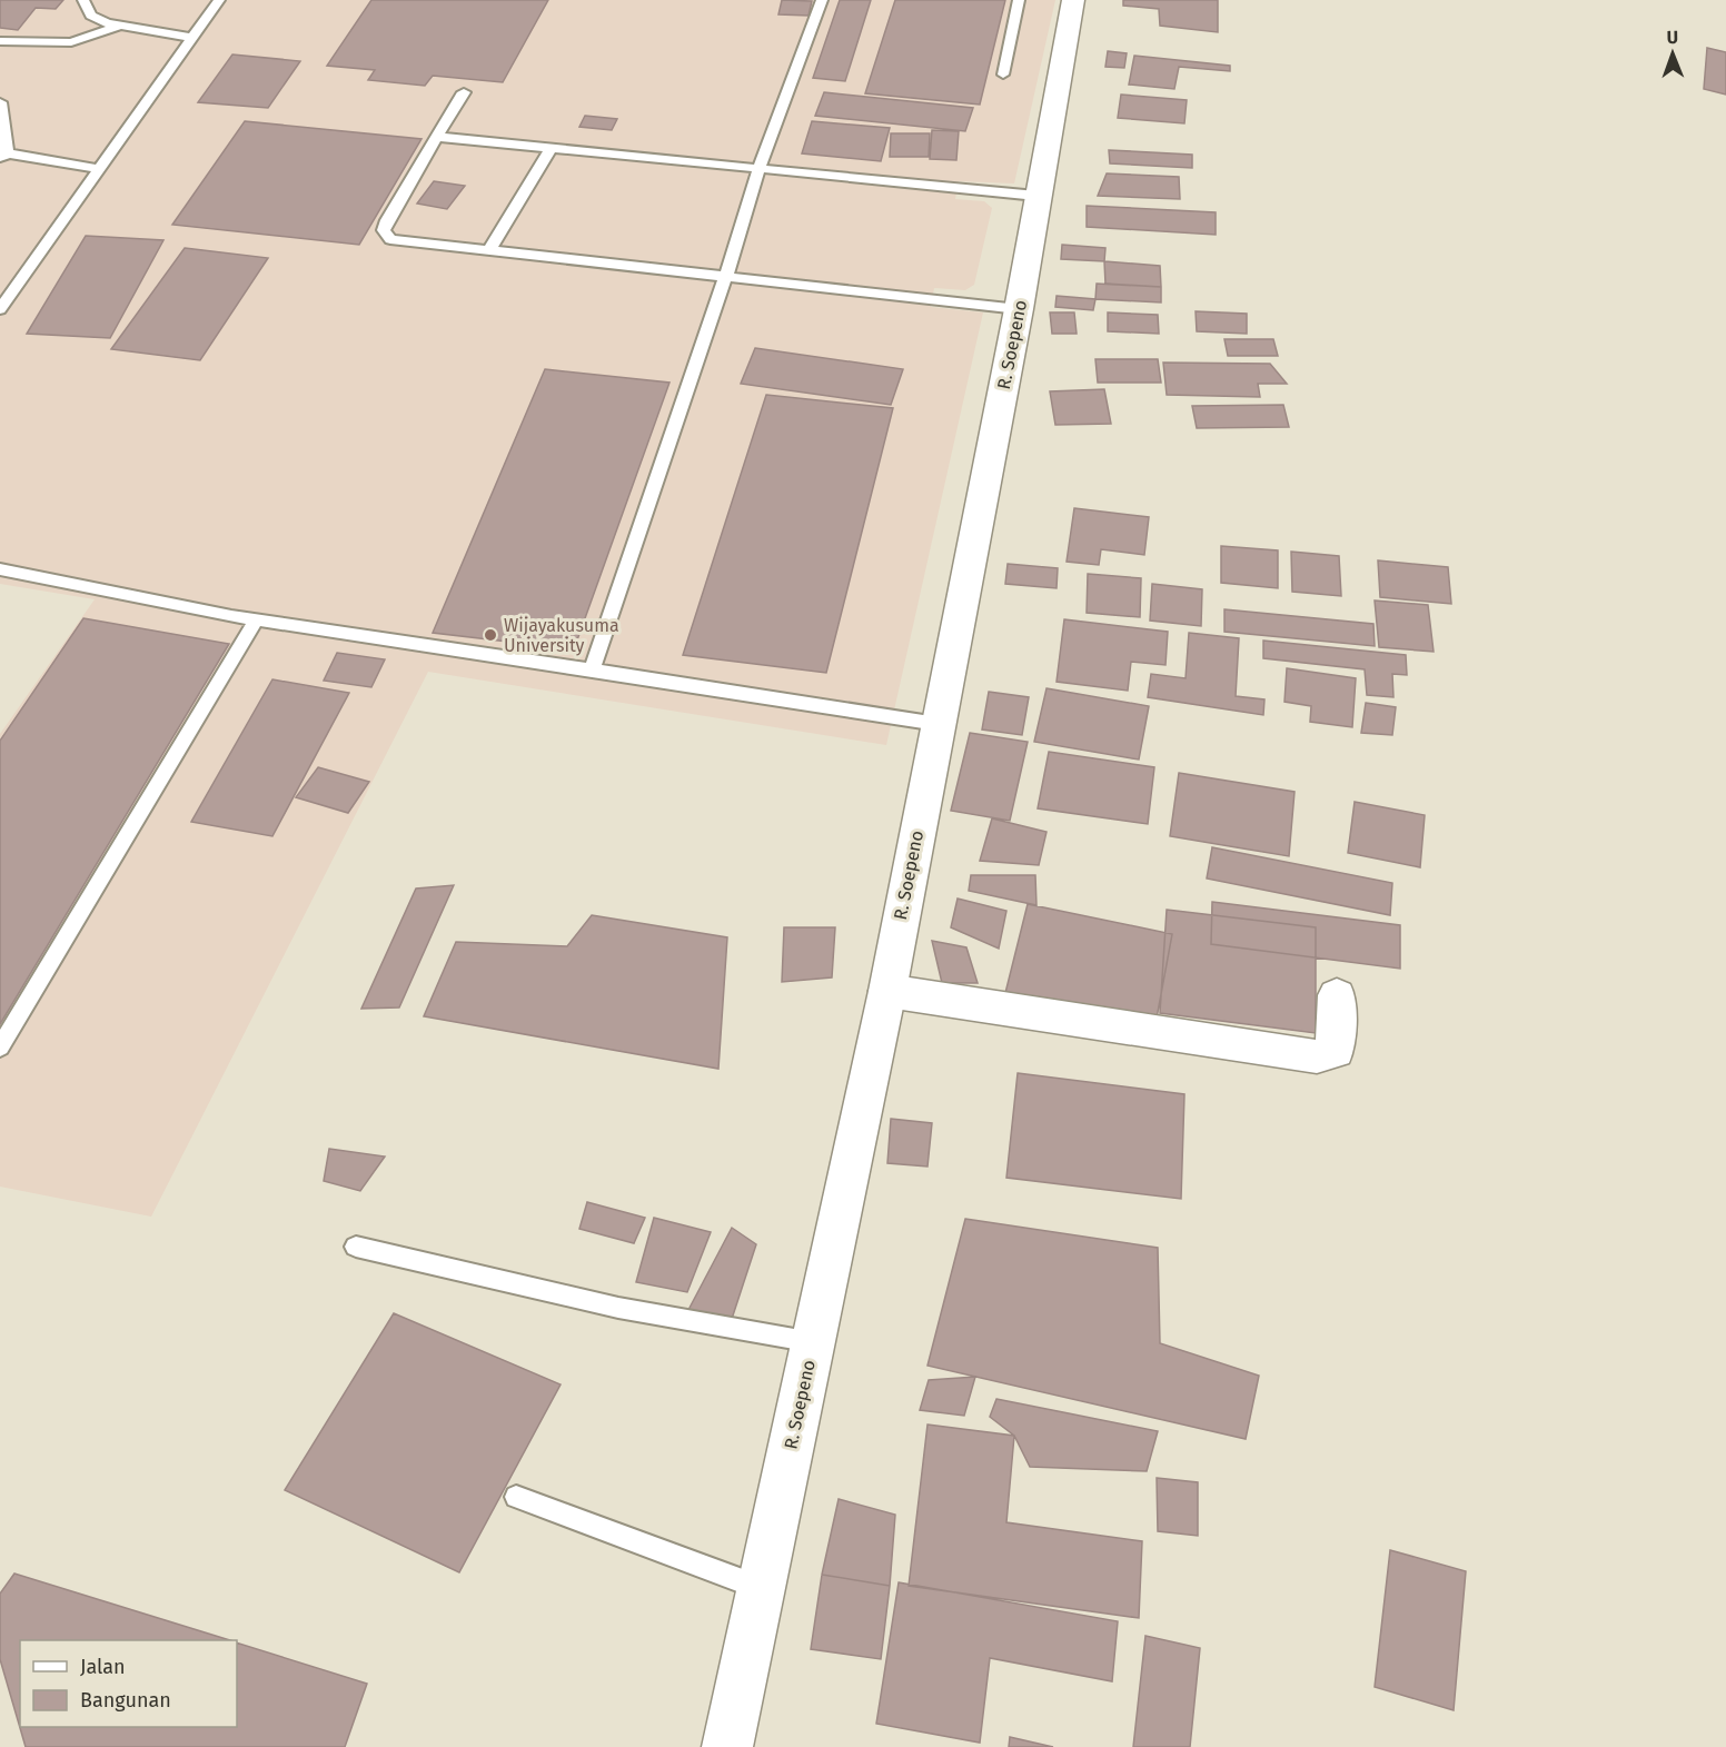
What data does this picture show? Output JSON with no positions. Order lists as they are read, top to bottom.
{
  "streets": {
    "street": ["R. Soepeno"]
  },
  "places": ["Wijayakusuma University"],
  "legend": ["Jalan", "Bangunan"],
  "north": "top"
}
